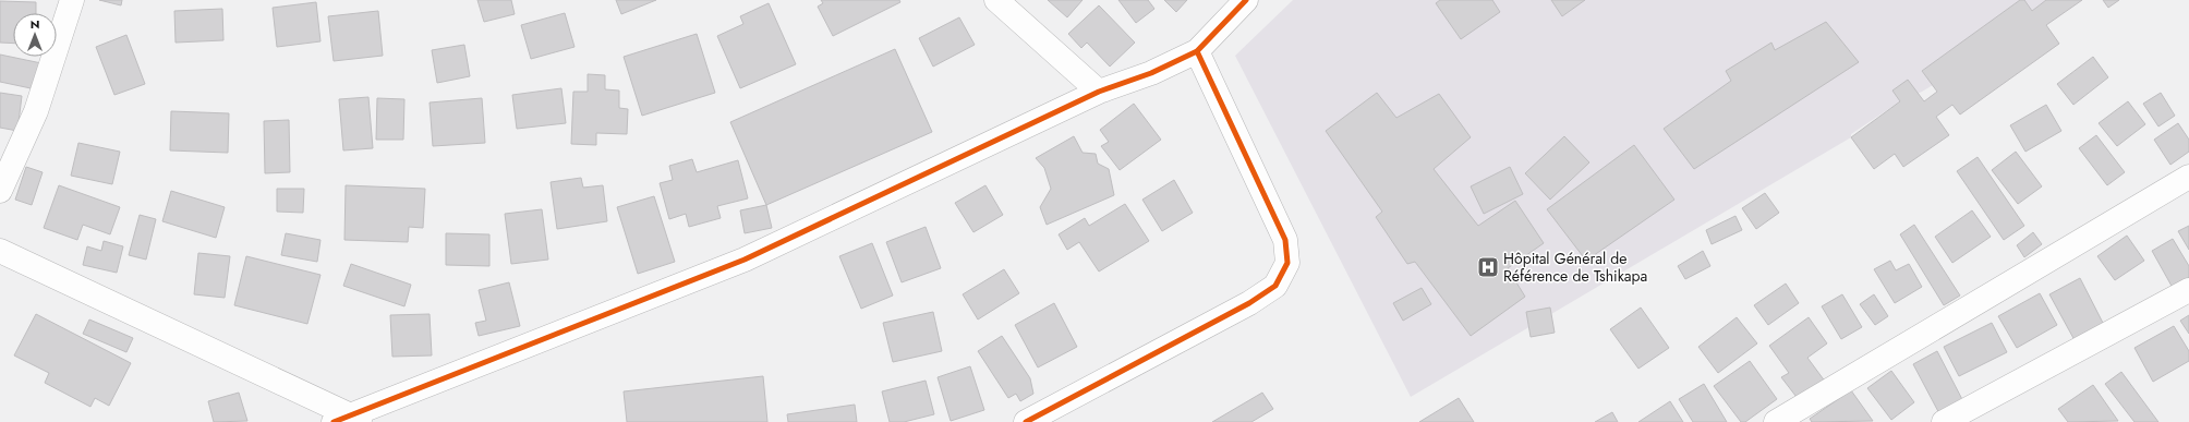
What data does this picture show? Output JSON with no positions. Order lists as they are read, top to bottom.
{
  "places": {
    "hospital": ["Hôpital Général de Référence de Tshikapa"]
  },
  "north": "top"
}
